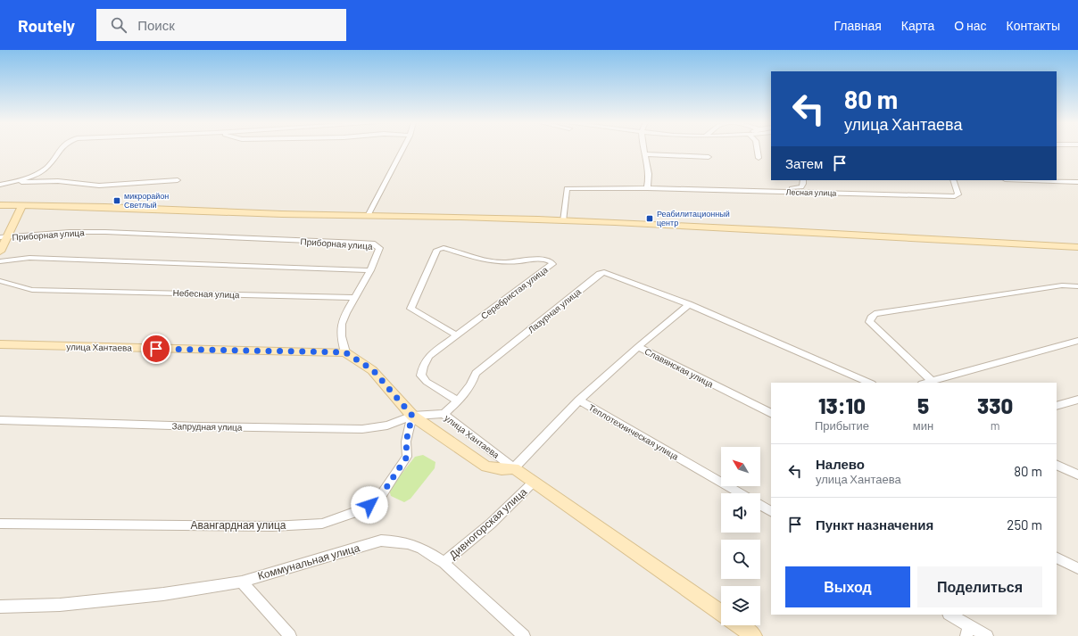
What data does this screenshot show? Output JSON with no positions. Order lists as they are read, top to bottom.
{
  "streets": {
    "street": [
      "Лесная улица",
      "Приборная улица",
      "Серебристая улица",
      "Небесная улица",
      "Лазурная улица",
      "улица Хантаева",
      "Славянская улица",
      "Запрудная улица",
      "Теплотехническая улица",
      "Дивногорская улица",
      "Авангардная улица",
      "Коммунальная улица"
    ]
  },
  "crossings": [
    ["Серебристая улица", "Лазурная улица"],
    ["Лазурная улица", "улица Хантаева"],
    ["улица Хантаева", "Запрудная улица"],
    ["улица Хантаева", "Теплотехническая улица"],
    ["улица Хантаева", "Дивногорская улица"],
    ["улица Хантаева", "Авангардная улица"],
    ["Славянская улица", "Теплотехническая улица"],
    ["Запрудная улица", "Авангардная улица"],
    ["Дивногорская улица", "Коммунальная улица"]
  ],
  "places": {
    "transit": ["микрорайон Светлый", "Реабилитационный центр"]
  },
  "north": "top left",
  "page": {
    "header": "Routely",
    "search": "Поиск",
    "nav": [
      "Главная",
      "Карта",
      "О нас",
      "Контакты"
    ],
    "turn": ["80 m", "улица Хантаева"],
    "then": "Затем",
    "eta": [
      "13:10",
      "Прибытие",
      "5",
      "мин",
      "330",
      "m"
    ],
    "list": [
      {
        "name": "Налево",
        "note": "улица Хантаева",
        "value": "80 m"
      },
      {
        "name": "Пункт назначения",
        "value": "250 m"
      }
    ],
    "buttons": ["Выход", "Поделиться"]
  }
}
